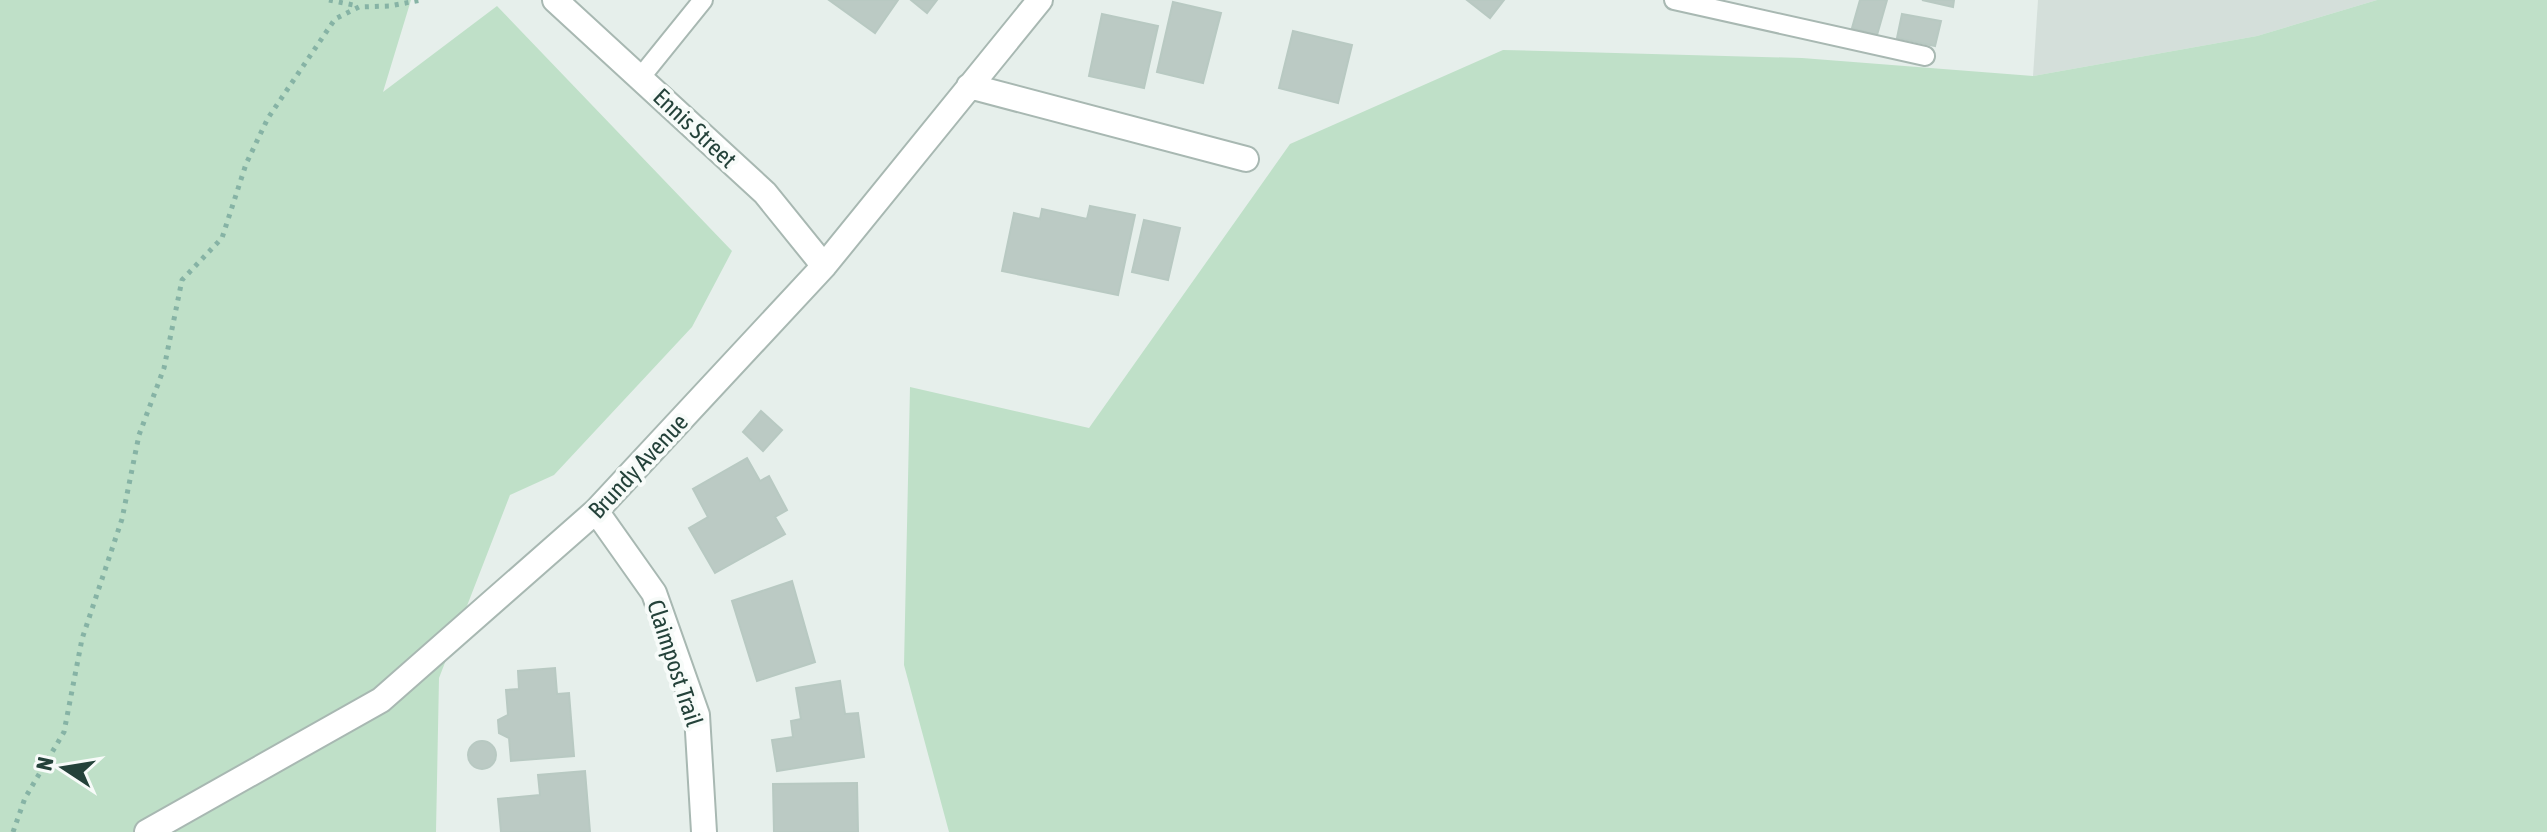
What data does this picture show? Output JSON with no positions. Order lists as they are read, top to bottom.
{
  "streets": {
    "street": ["Ennis Street", "Brundy Avenue", "Claimpost Trail"]
  },
  "crossings": [
    ["Ennis Street", "Brundy Avenue"],
    ["Brundy Avenue", "Claimpost Trail"]
  ],
  "north": "left"
}
